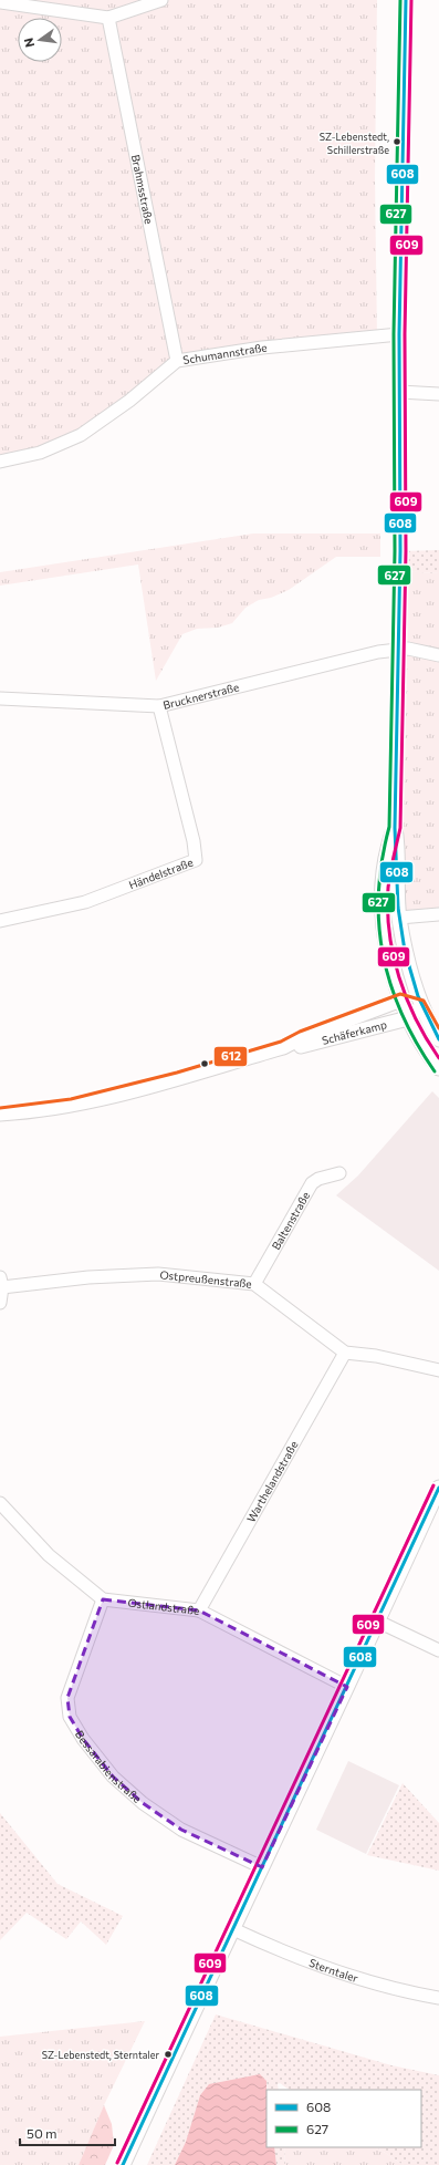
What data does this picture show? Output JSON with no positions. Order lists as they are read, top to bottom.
{
  "streets": {
    "street": [
      "Brahmsstraße",
      "Schumannstraße",
      "Brucknerstraße",
      "Händelstraße",
      "Schäferkamp",
      "Baltenstraße",
      "Ostpreußenstraße",
      "Warthelandstraße",
      "Ostlandstraße",
      "Bessarabienstraße",
      "Sterntaler"
    ]
  },
  "crossings": [
    ["Brahmsstraße", "Schumannstraße"],
    ["Brucknerstraße", "Händelstraße"],
    ["Baltenstraße", "Ostpreußenstraße"],
    ["Ostpreußenstraße", "Warthelandstraße"],
    ["Warthelandstraße", "Ostlandstraße"],
    ["Ostlandstraße", "Bessarabienstraße"]
  ],
  "places": ["SZ-Lebenstedt, Schillerstraße", "SZ-Lebenstedt, Sterntaler"],
  "lines": [
    "transit line 608",
    "transit line 627",
    "transit line 609",
    "transit line 612"
  ],
  "legend": ["608", "627"],
  "scale_bar": "50 m",
  "north": "left"
}
